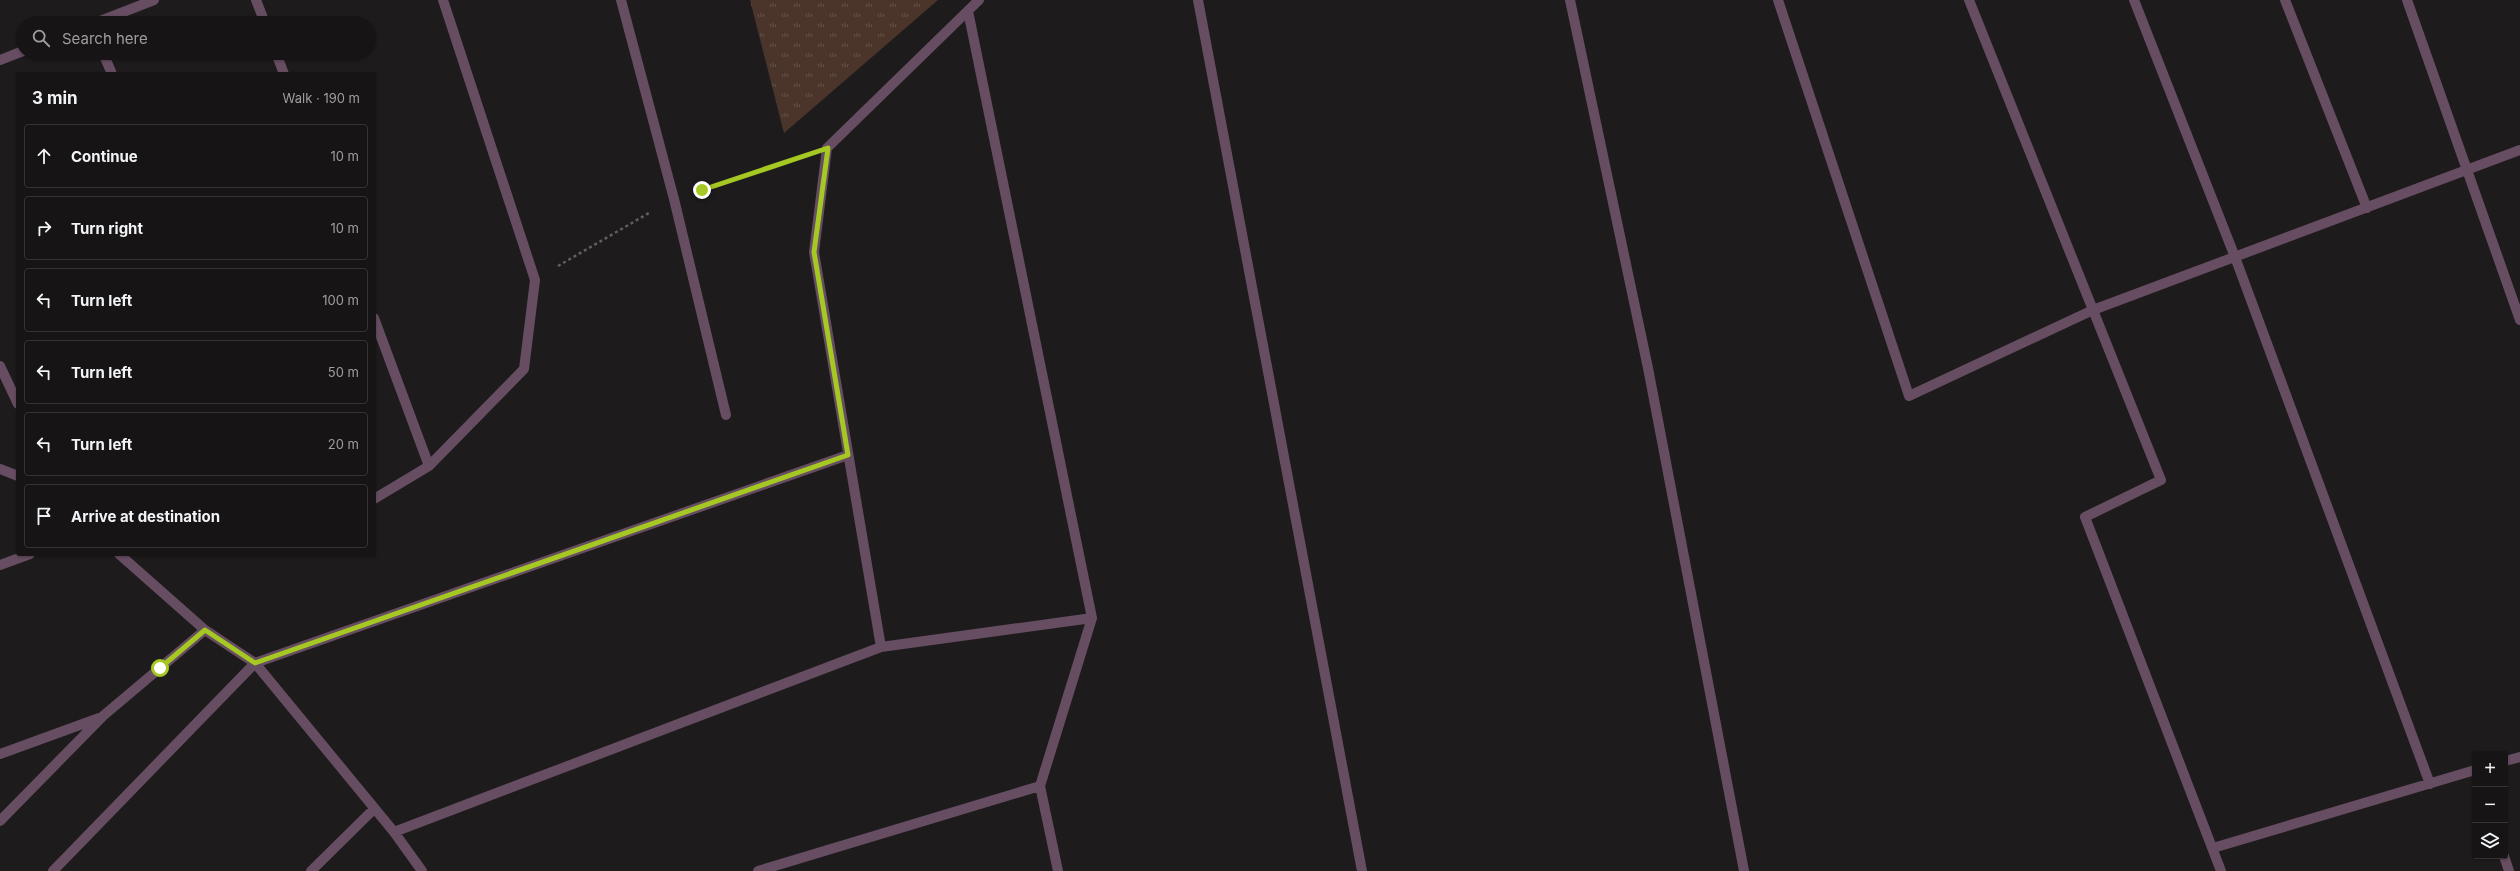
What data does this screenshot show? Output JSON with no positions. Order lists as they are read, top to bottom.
{
  "page": {
    "search": "Search here",
    "heading": ["3 min", "Walk · 190 m"],
    "list": [
      ["Continue", "10 m"],
      ["Turn right", "10 m"],
      ["Turn left", "100 m"],
      ["Turn left", "50 m"],
      ["Turn left", "20 m"],
      "Arrive at destination"
    ],
    "map_buttons": ["+", "−"]
  }
}
